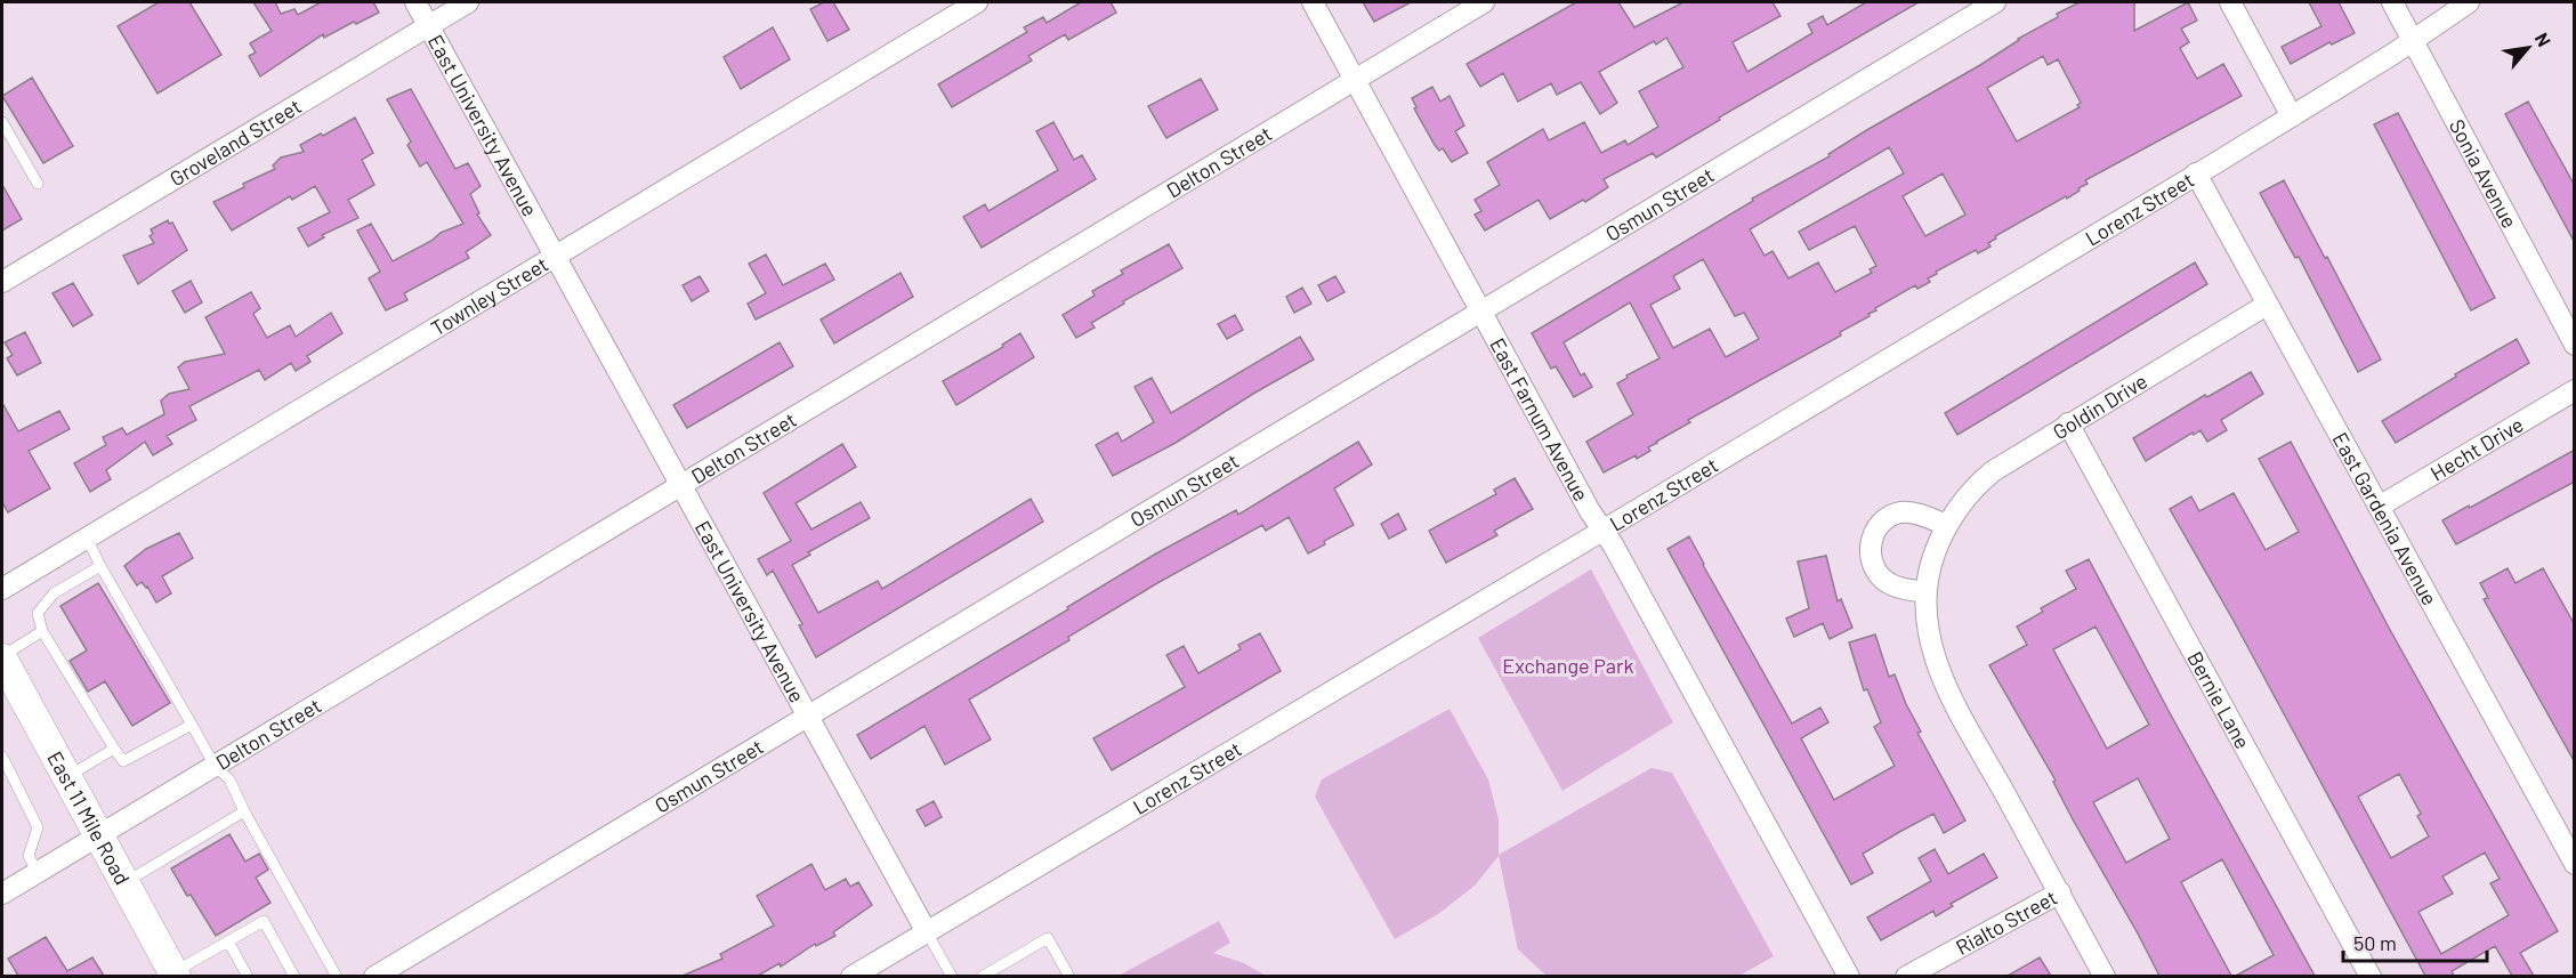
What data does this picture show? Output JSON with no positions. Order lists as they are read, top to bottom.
{
  "streets": {
    "main road": ["East 11 Mile Road"],
    "street": [
      "East University Avenue",
      "Groveland Street",
      "Delton Street",
      "Sonia Avenue",
      "Osmun Street",
      "Lorenz Street",
      "Townley Street",
      "Goldin Drive",
      "East Farnum Avenue",
      "Hecht Drive",
      "East Gardenia Avenue",
      "Bernie Lane",
      "Rialto Street"
    ]
  },
  "crossings": [
    ["East University Avenue", "Groveland Street"],
    ["East University Avenue", "Delton Street"],
    ["East University Avenue", "Osmun Street"],
    ["East University Avenue", "Lorenz Street"],
    ["East University Avenue", "Townley Street"],
    ["Delton Street", "East Farnum Avenue"],
    ["Delton Street", "East 11 Mile Road"],
    ["Sonia Avenue", "Lorenz Street"],
    ["Osmun Street", "East Farnum Avenue"],
    ["Lorenz Street", "East Farnum Avenue"],
    ["Lorenz Street", "East Gardenia Avenue"],
    ["Goldin Drive", "East Gardenia Avenue"],
    ["Goldin Drive", "Bernie Lane"],
    ["Goldin Drive", "Rialto Street"],
    ["Hecht Drive", "East Gardenia Avenue"]
  ],
  "parks": ["Exchange Park"],
  "scale_bar": "50 m",
  "north": "top right"
}
